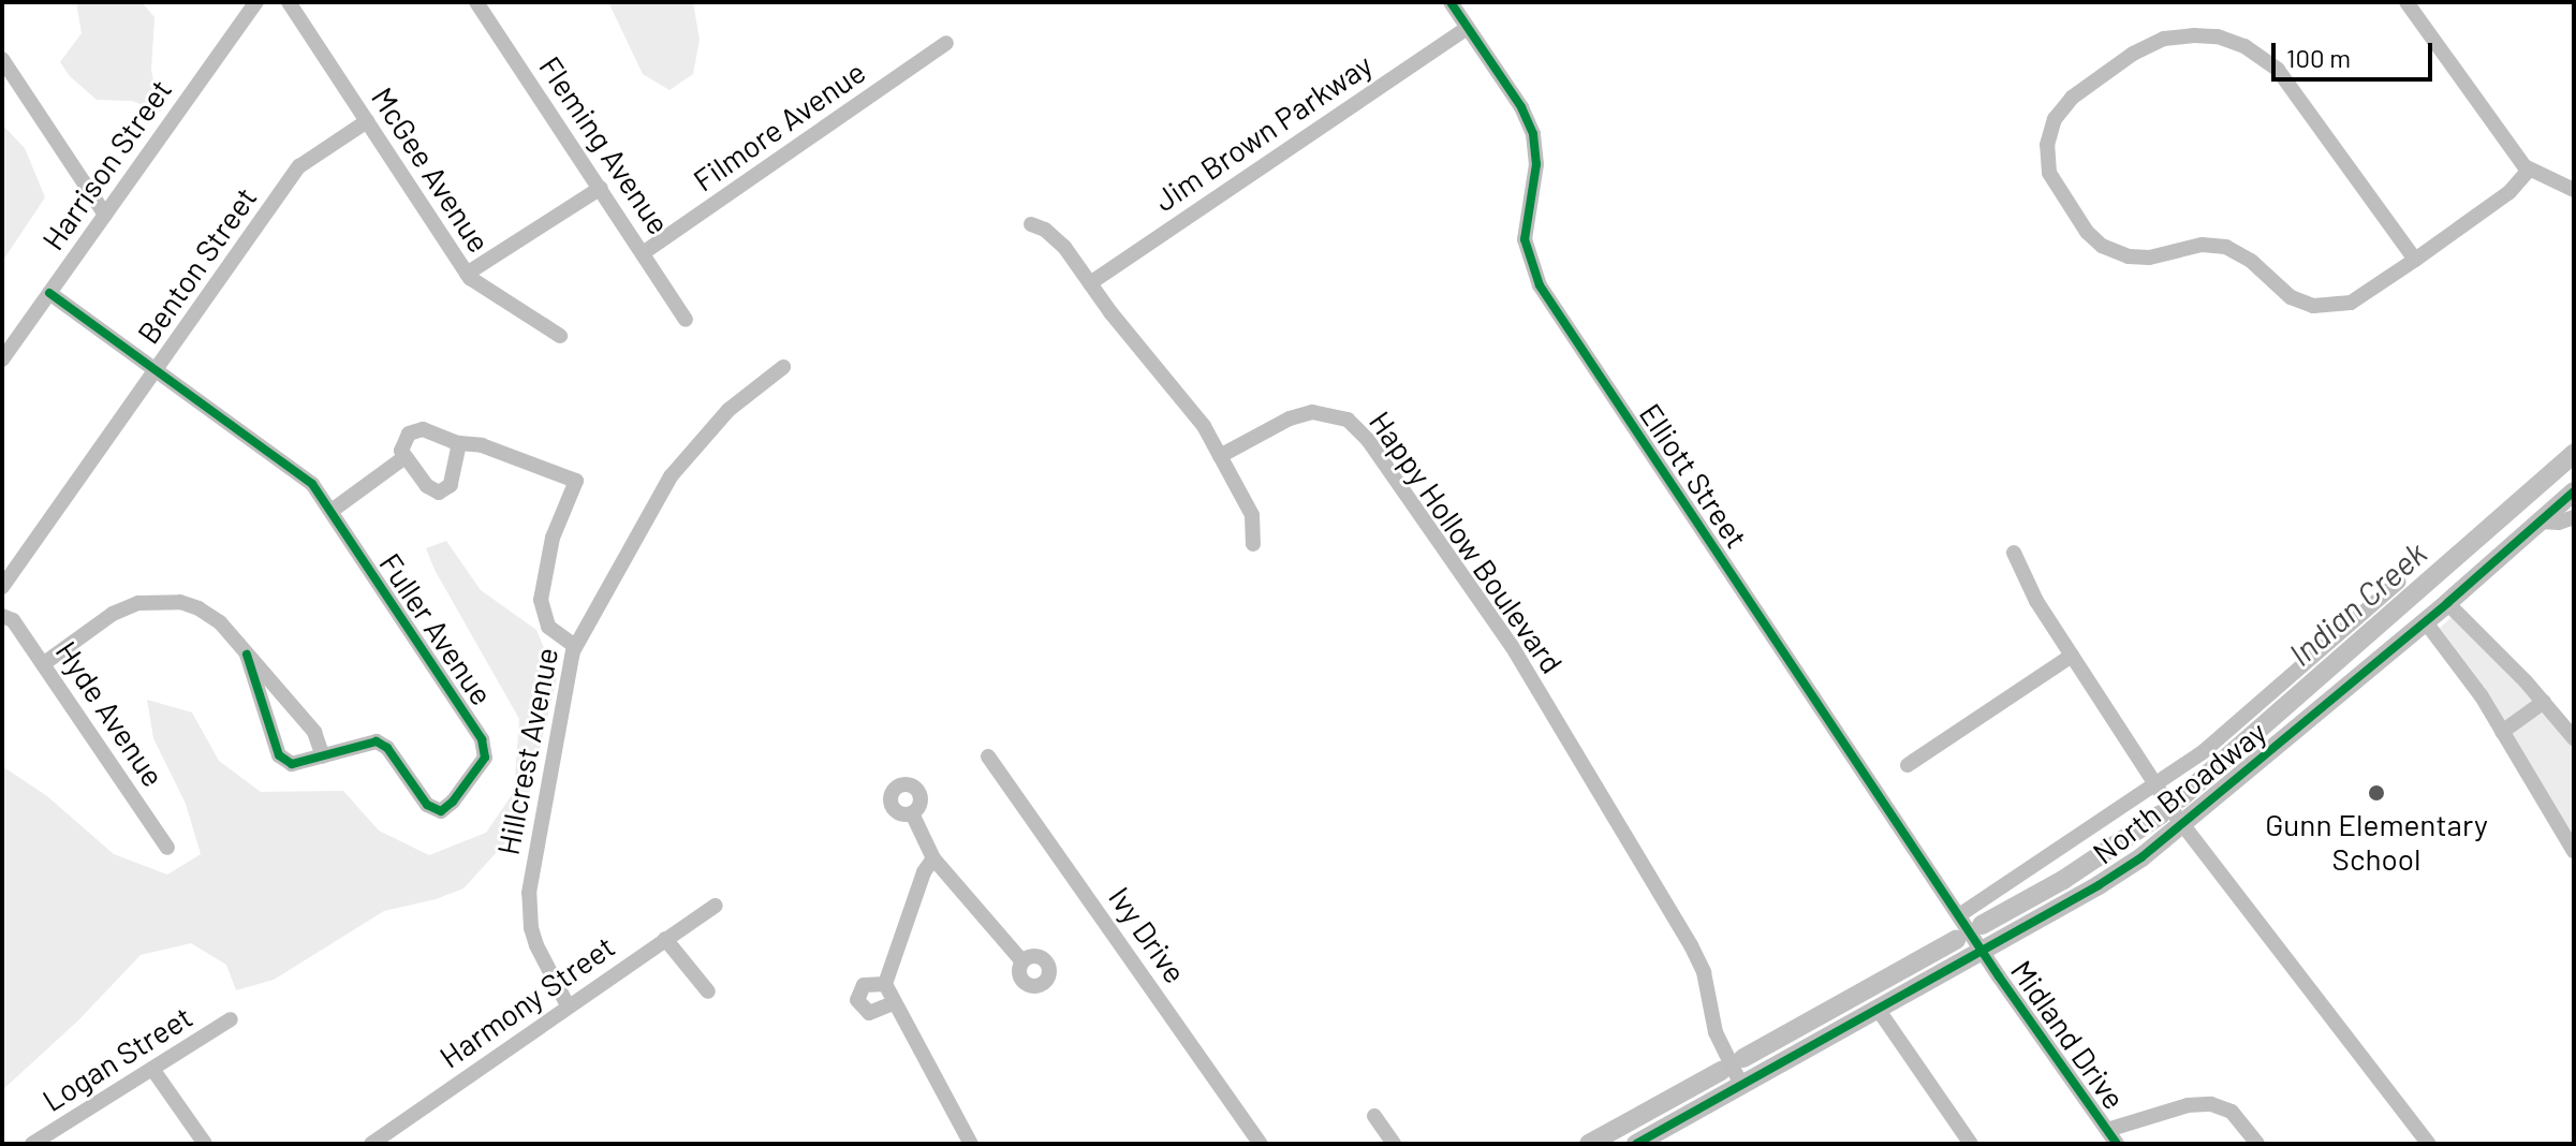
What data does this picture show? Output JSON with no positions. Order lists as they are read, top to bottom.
{
  "streets": {
    "main road": ["North Broadway"],
    "street": [
      "Filmore Avenue",
      "Jim Brown Parkway",
      "Fleming Avenue",
      "Harrison Street",
      "McGee Avenue",
      "Benton Street",
      "Elliott Street",
      "Happy Hollow Boulevard",
      "Fuller Avenue",
      "Hyde Avenue",
      "Hillcrest Avenue",
      "Ivy Drive",
      "Harmony Street",
      "Midland Drive",
      "Logan Street"
    ]
  },
  "crossings": [
    ["Filmore Avenue", "Fleming Avenue"],
    ["Jim Brown Parkway", "Elliott Street"],
    ["Harrison Street", "Fuller Avenue"],
    ["McGee Avenue", "Benton Street"],
    ["Benton Street", "Fuller Avenue"],
    ["Elliott Street", "North Broadway"],
    ["Elliott Street", "Midland Drive"],
    ["Happy Hollow Boulevard", "North Broadway"],
    ["Hillcrest Avenue", "Harmony Street"],
    ["North Broadway", "Midland Drive"]
  ],
  "water": ["Indian Creek"],
  "places": ["Gunn Elementary School"],
  "scale_bar": "100 m"
}
